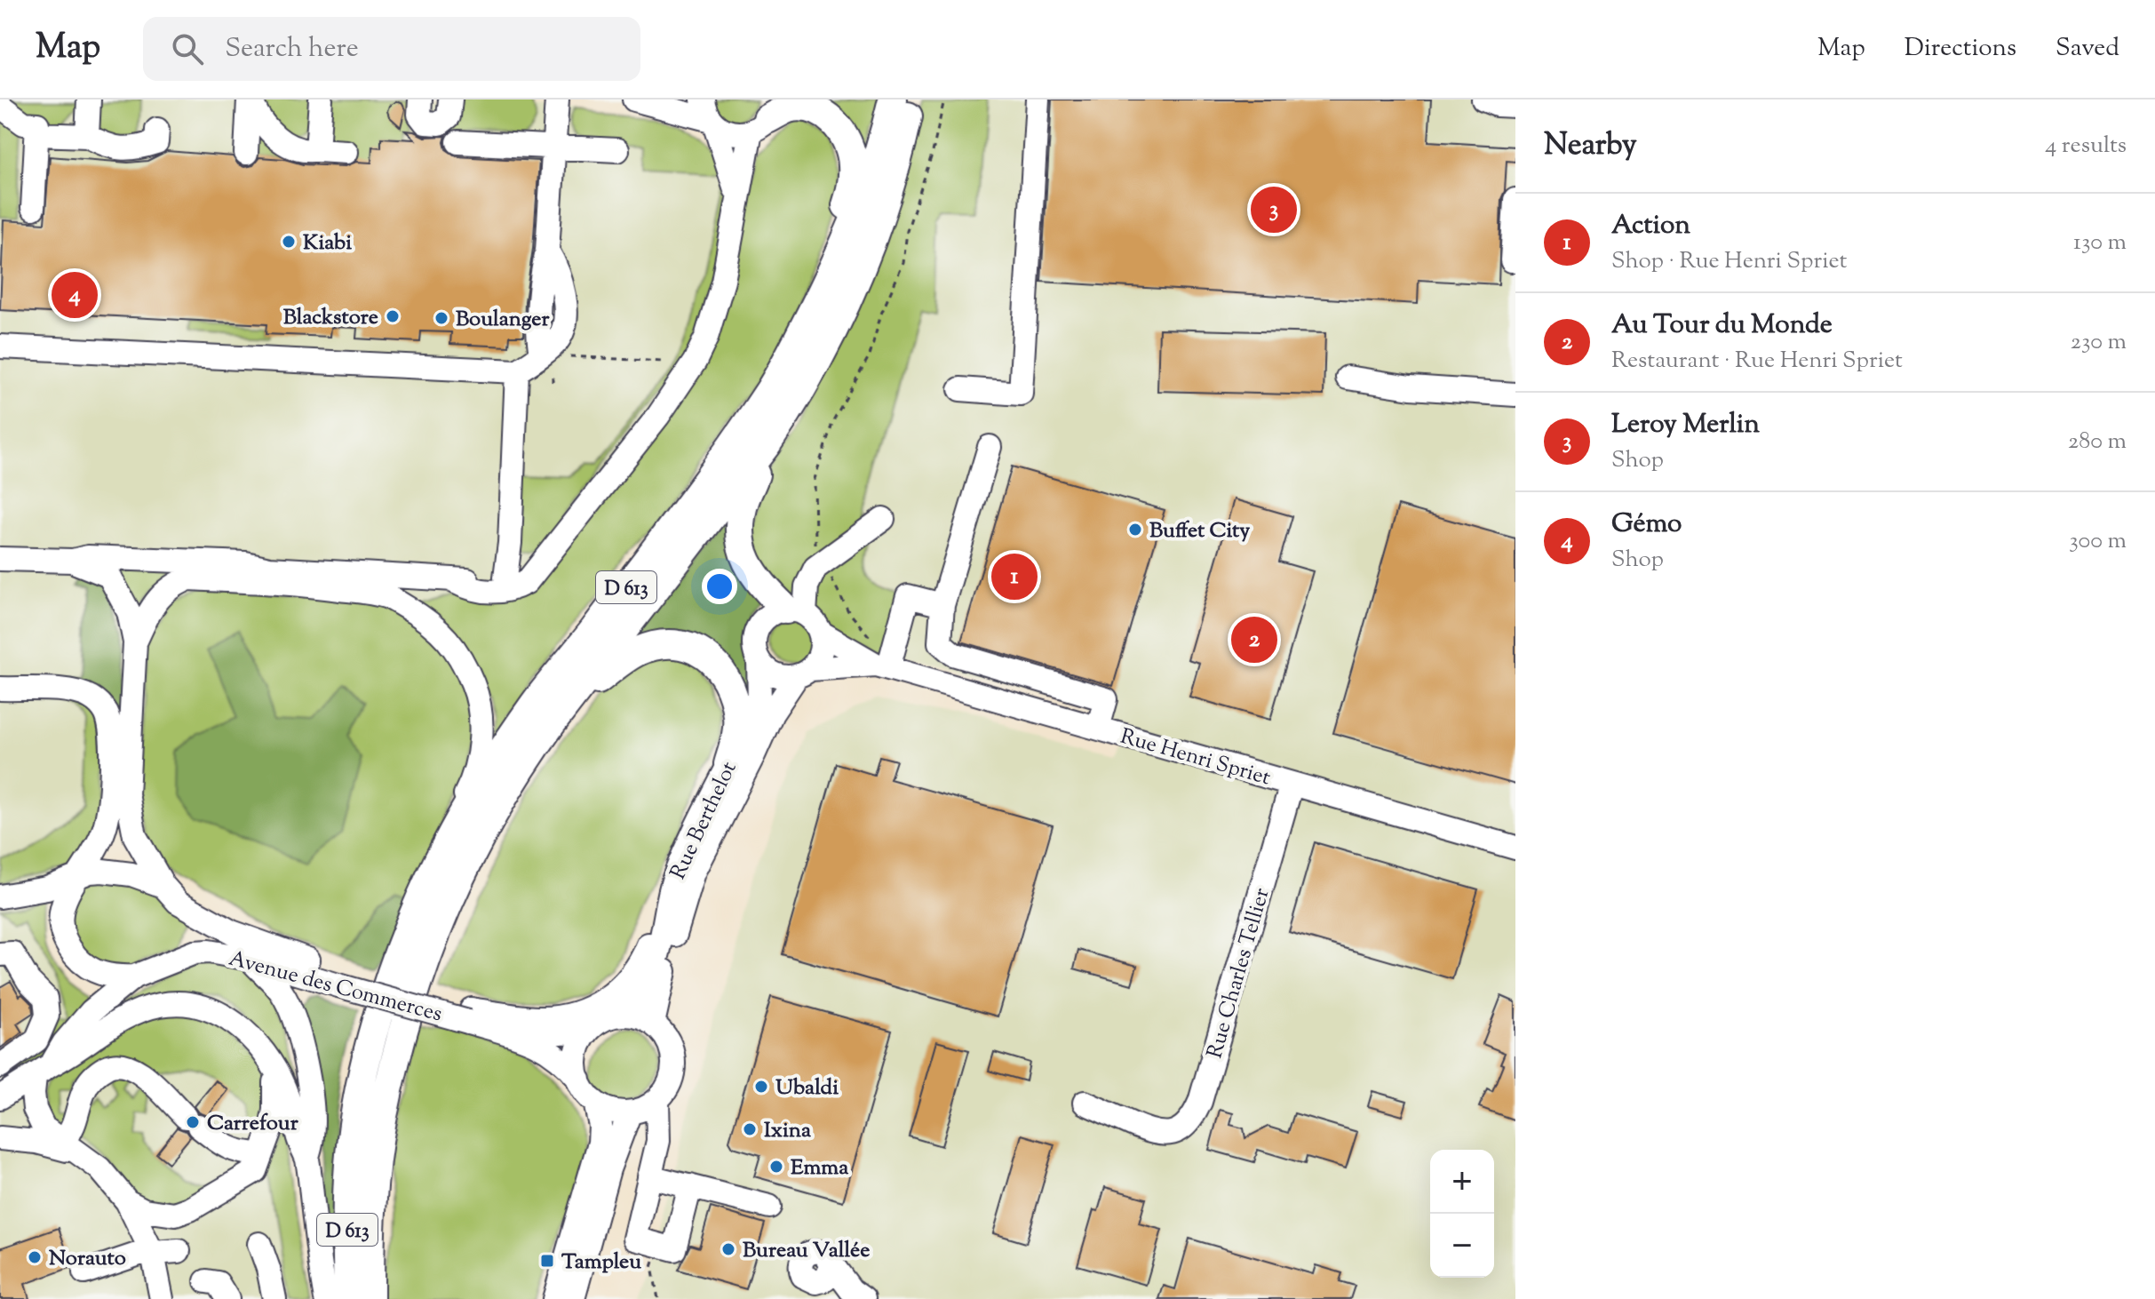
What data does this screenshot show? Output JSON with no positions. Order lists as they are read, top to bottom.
{
  "streets": {
    "main road": ["D 613"],
    "street": [
      "Rue Henri Spriet",
      "Rue Berthelot",
      "Rue Charles Tellier",
      "Avenue des Commerces"
    ]
  },
  "crossings": [
    ["Rue Henri Spriet", "Rue Charles Tellier"],
    ["Rue Berthelot", "Avenue des Commerces"]
  ],
  "places": {
    "other": [
      "Kiabi",
      "Blackstore",
      "Boulanger",
      "Buffet City",
      "Ubaldi",
      "Carrefour",
      "Ixina",
      "Emma",
      "Bureau Vallée",
      "Norauto"
    ],
    "transit": ["Tampleu"]
  },
  "page": {
    "header": "Map",
    "search": "Search here",
    "nav": ["Map", "Directions", "Saved"],
    "heading": ["Nearby", "4 results"],
    "pins": [
      "3",
      "4",
      "1",
      "2"
    ],
    "list": [
      {
        "mark": "1",
        "name": "Action",
        "note": "Shop · Rue Henri Spriet",
        "value": "130 m"
      },
      {
        "mark": "2",
        "name": "Au Tour du Monde",
        "note": "Restaurant · Rue Henri Spriet",
        "value": "230 m"
      },
      {
        "mark": "3",
        "name": "Leroy Merlin",
        "note": "Shop",
        "value": "280 m"
      },
      {
        "mark": "4",
        "name": "Gémo",
        "note": "Shop",
        "value": "300 m"
      }
    ],
    "map_buttons": ["+", "−"]
  }
}
